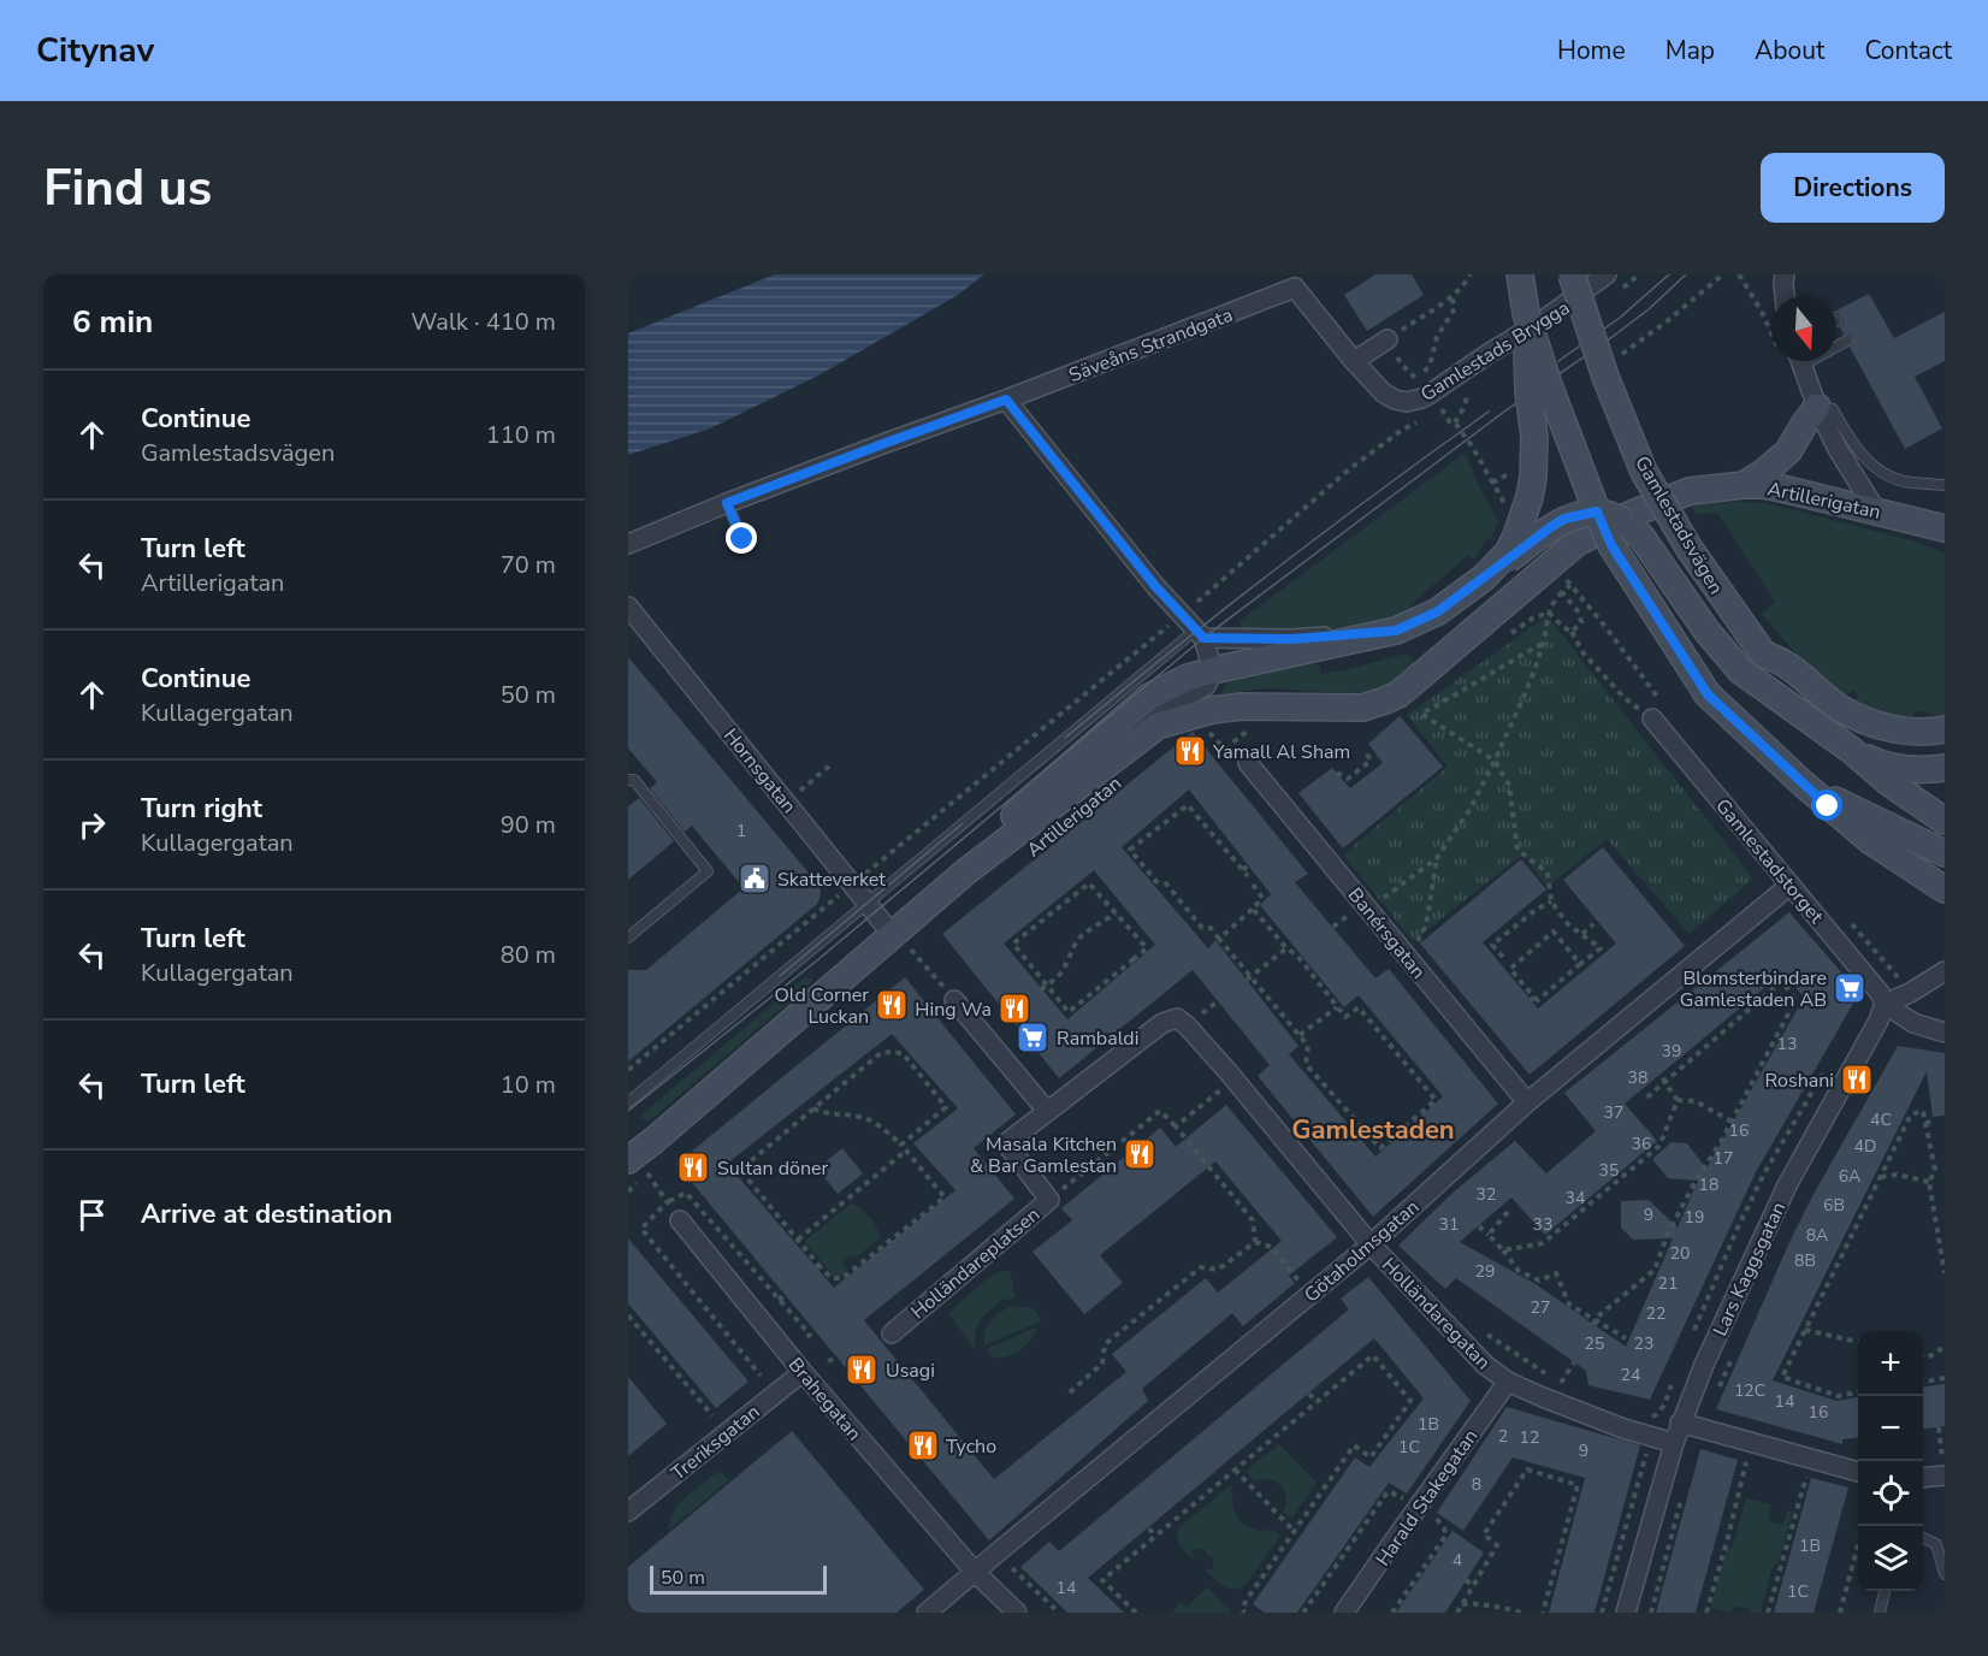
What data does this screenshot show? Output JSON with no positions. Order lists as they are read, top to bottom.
{
  "streets": {
    "main road": ["Artillerigatan", "Gamlestadsvägen"],
    "street": [
      "Säveåns Strandgata",
      "Gamlestads Brygga",
      "Hornsgatan",
      "Gamlestadstorget",
      "Banérsgatan",
      "Götaholmsgatan",
      "Holländareplatsen",
      "Lars Kaggsgatan",
      "Holländaregatan",
      "Brahegatan",
      "Treriksgatan",
      "Harald Stakegatan"
    ]
  },
  "crossings": [
    ["Säveåns Strandgata", "Gamlestads Brygga"],
    ["Artillerigatan", "Gamlestadsvägen"],
    ["Artillerigatan", "Hornsgatan"],
    ["Gamlestadstorget", "Götaholmsgatan"],
    ["Gamlestadstorget", "Lars Kaggsgatan"],
    ["Banérsgatan", "Götaholmsgatan"],
    ["Götaholmsgatan", "Holländaregatan"],
    ["Götaholmsgatan", "Brahegatan"],
    ["Holländareplatsen", "Holländaregatan"],
    ["Lars Kaggsgatan", "Holländaregatan"],
    ["Holländaregatan", "Harald Stakegatan"],
    ["Brahegatan", "Treriksgatan"]
  ],
  "districts": ["Gamlestaden"],
  "places": {
    "restaurant": [
      "Yamall Al Sham",
      "Old Corner Luckan",
      "Hing Wa",
      "Roshani",
      "Masala Kitchen & Bar Gamlestan",
      "Sultan döner",
      "Usagi",
      "Tycho"
    ],
    "public building": ["Skatteverket"],
    "supermarket": ["Blomsterbindare Gamlestaden AB", "Rambaldi"]
  },
  "house_numbers": [
    "1",
    "13",
    "39",
    "38",
    "37",
    "4C",
    "16",
    "36",
    "4D",
    "17",
    "35",
    "6A",
    "18",
    "32",
    "34",
    "6B",
    "9",
    "19",
    "31",
    "33",
    "8A",
    "20",
    "8B",
    "29",
    "21",
    "27",
    "22",
    "25",
    "23",
    "24",
    "12C",
    "14",
    "16",
    "1B",
    "2",
    "12",
    "1C",
    "9",
    "8",
    "1B",
    "4",
    "14",
    "1C"
  ],
  "scale_bar": "50 m",
  "north": "bottom",
  "page": {
    "header": "Citynav",
    "nav": [
      "Home",
      "Map",
      "About",
      "Contact"
    ],
    "buttons": "Directions",
    "title": "Find us",
    "heading": ["6 min", "Walk · 410 m"],
    "list": [
      ["Continue", "Gamlestadsvägen", "110 m"],
      ["Turn left", "Artillerigatan", "70 m"],
      ["Continue", "Kullagergatan", "50 m"],
      ["Turn right", "Kullagergatan", "90 m"],
      ["Turn left", "Kullagergatan", "80 m"],
      ["Turn left", "10 m"],
      "Arrive at destination"
    ],
    "map_buttons": ["+", "−"],
    "scale": "50 m"
  }
}
